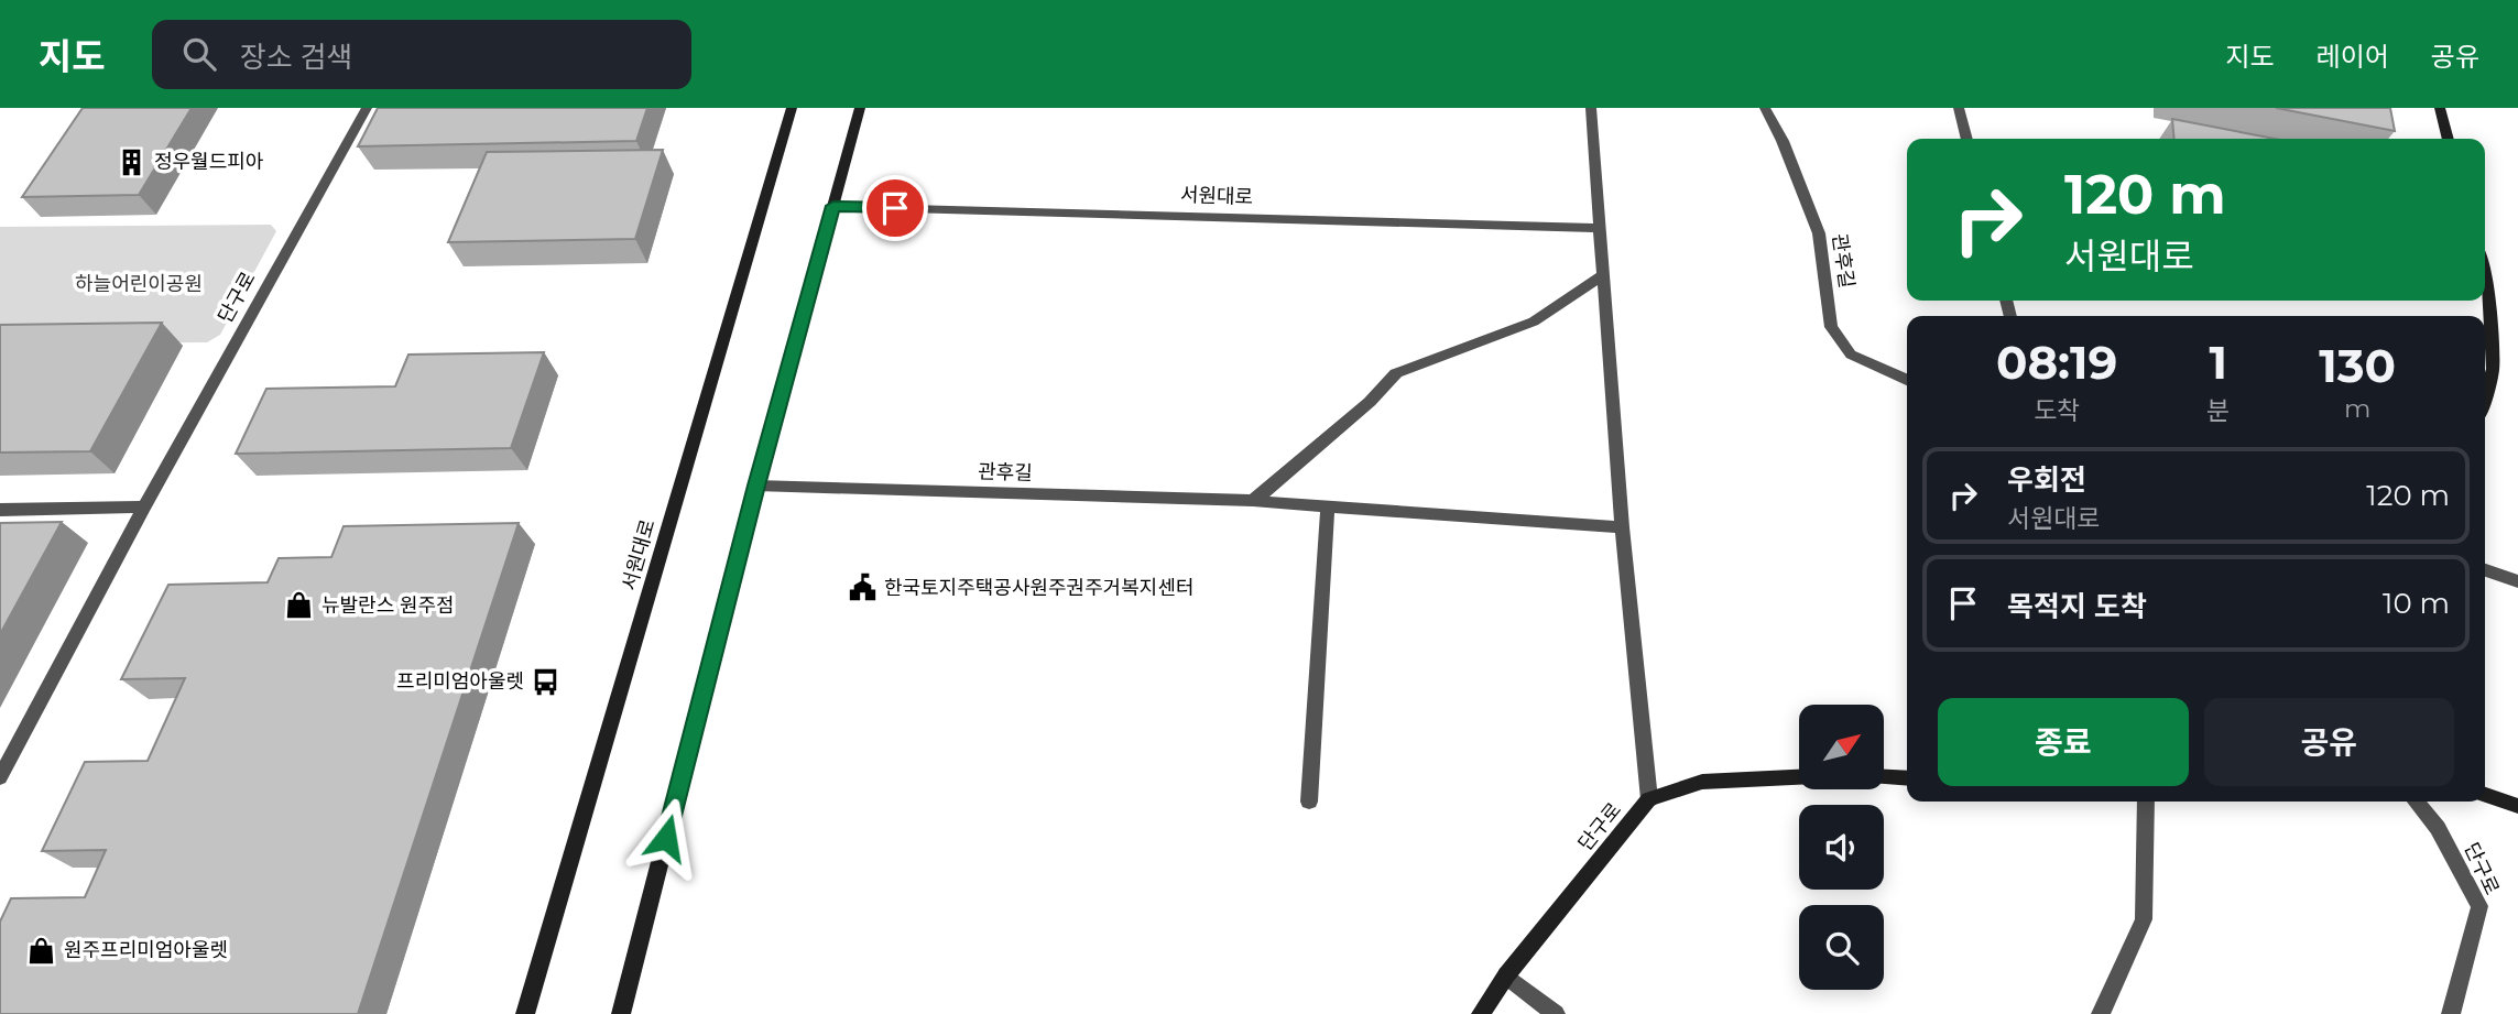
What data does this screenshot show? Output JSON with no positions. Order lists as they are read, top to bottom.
{
  "streets": {
    "street": ["서원대로", "관후길", "단구로"]
  },
  "parks": ["하늘어린이공원"],
  "places": {
    "building": ["정우월드피아"],
    "public building": ["한국토지주택공사원주권주거복지센터"],
    "shop": ["뉴발란스 원주점", "원주프리미엄아울렛"],
    "bus stop": ["프리미엄아울렛"]
  },
  "north": "top right",
  "page": {
    "header": "지도",
    "search": "장소 검색",
    "nav": ["지도", "레이어", "공유"],
    "turn": ["120 m", "서원대로"],
    "eta": [
      "08:19",
      "도착",
      "1",
      "분",
      "130",
      "m"
    ],
    "list": [
      {
        "name": "우회전",
        "note": "서원대로",
        "value": "120 m"
      },
      {
        "name": "목적지 도착",
        "value": "10 m"
      }
    ],
    "buttons": ["종료", "공유"]
  }
}
